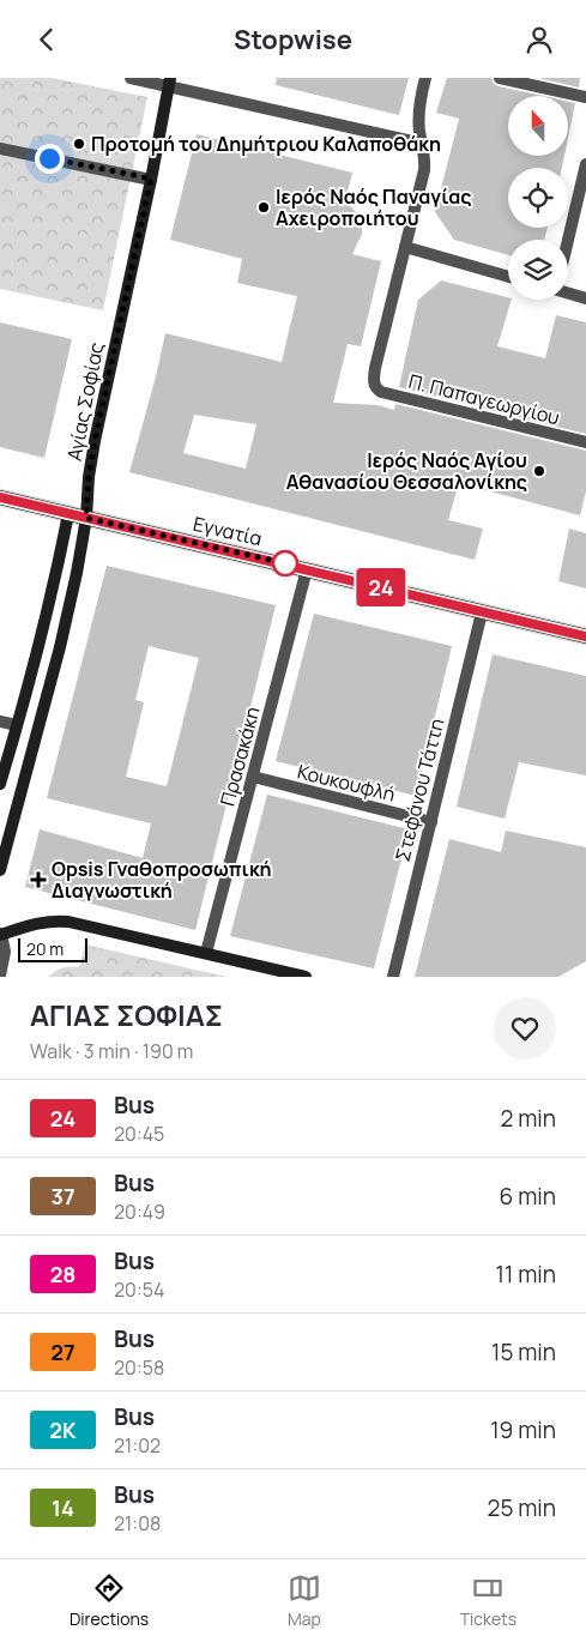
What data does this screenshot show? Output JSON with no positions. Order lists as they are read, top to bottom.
{
  "streets": {
    "main road": ["Αγίας Σοφίας", "Εγνατία"],
    "street": [
      "Π. Παπαγεωργίου",
      "Πρασακάκη",
      "Κουκουφλή",
      "Στεφάνου Τάττη"
    ]
  },
  "crossings": [
    ["Αγίας Σοφίας", "Εγνατία"],
    ["Εγνατία", "Πρασακάκη"],
    ["Εγνατία", "Στεφάνου Τάττη"],
    ["Πρασακάκη", "Κουκουφλή"],
    ["Κουκουφλή", "Στεφάνου Τάττη"]
  ],
  "places": {
    "other": ["Προτομή του Δημήτριου Καλαποθάκη", "Ιερός Ναός Παναγίας Αχειροποιήτου", "Ιερός Ναός Αγίου Αθανασίου Θεσσαλονίκης"],
    "health": ["Opsis Γναθοπροσωπική Διαγνωστική"]
  },
  "lines": ["bus line 24"],
  "scale_bar": "20 m",
  "north": "top",
  "page": {
    "header": "Stopwise",
    "on_map": "24",
    "scale": "20 m",
    "heading": ["ΑΓΙΑΣ ΣΟΦΙΑΣ", "Walk · 3 min · 190 m"],
    "list": [
      {
        "mark": "24",
        "name": "Bus",
        "note": "20:45",
        "value": "2 min"
      },
      {
        "mark": "37",
        "name": "Bus",
        "note": "20:49",
        "value": "6 min"
      },
      {
        "mark": "28",
        "name": "Bus",
        "note": "20:54",
        "value": "11 min"
      },
      {
        "mark": "27",
        "name": "Bus",
        "note": "20:58",
        "value": "15 min"
      },
      {
        "mark": "2Κ",
        "name": "Bus",
        "note": "21:02",
        "value": "19 min"
      },
      {
        "mark": "14",
        "name": "Bus",
        "note": "21:08",
        "value": "25 min"
      }
    ],
    "tabs": ["Directions", "Map", "Tickets"]
  }
}
